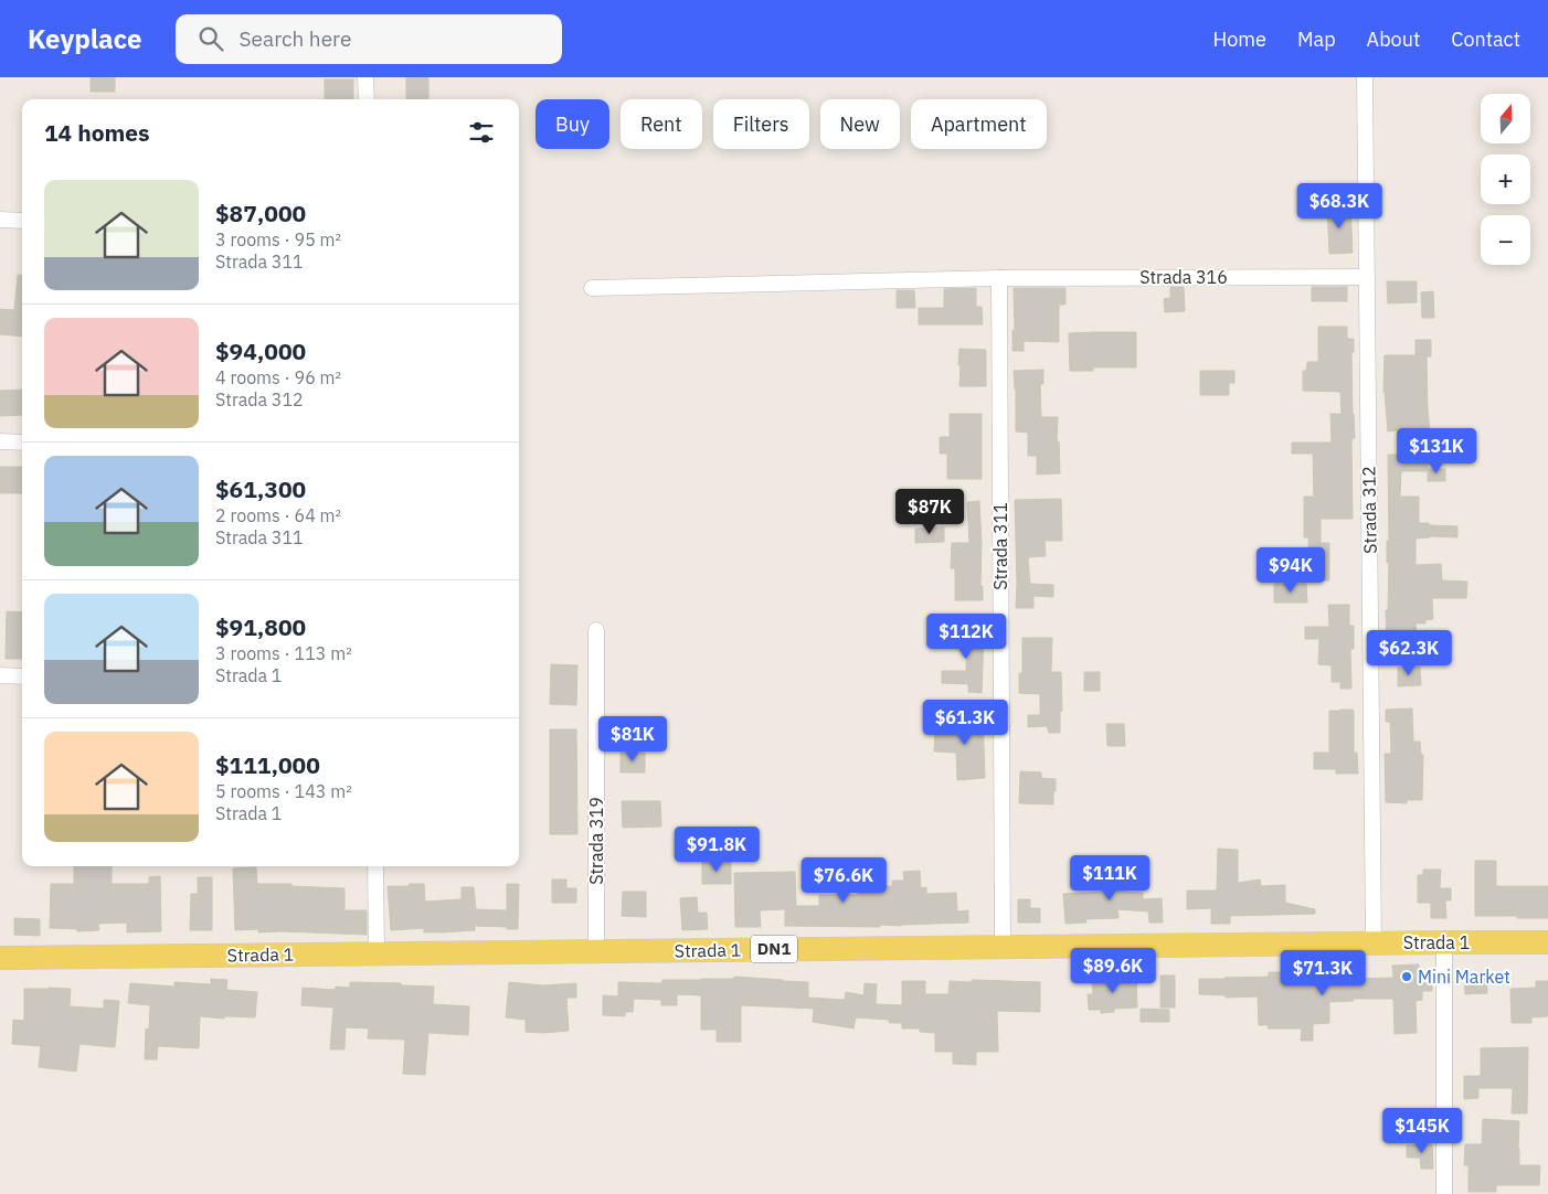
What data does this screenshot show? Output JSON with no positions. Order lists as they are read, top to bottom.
{
  "streets": {
    "main road": ["Strada 1", "DN1"],
    "street": [
      "Strada 316",
      "Strada 312",
      "Strada 311",
      "Strada 319"
    ]
  },
  "crossings": [
    ["Strada 316", "Strada 312"],
    ["Strada 316", "Strada 311"],
    ["Strada 312", "Strada 1"],
    ["Strada 311", "Strada 1"],
    ["Strada 319", "Strada 1"]
  ],
  "places": ["Mini Market"],
  "north": "top",
  "page": {
    "header": "Keyplace",
    "search": "Search here",
    "nav": [
      "Home",
      "Map",
      "About",
      "Contact"
    ],
    "map_buttons": ["+", "−"],
    "chip": [
      "Buy",
      "Rent",
      "Filters",
      "New",
      "Apartment"
    ],
    "heading": "14 homes",
    "list": [
      {
        "name": "$87,000",
        "note": "3 rooms · 95 m² · Strada 311"
      },
      {
        "name": "$94,000",
        "note": "4 rooms · 96 m² · Strada 312"
      },
      {
        "name": "$61,300",
        "note": "2 rooms · 64 m² · Strada 311"
      },
      {
        "name": "$91,800",
        "note": "3 rooms · 113 m² · Strada 1"
      },
      {
        "name": "$111,000",
        "note": "5 rooms · 143 m² · Strada 1"
      }
    ],
    "price": [
      "$68.3K",
      "$131K",
      "$87K",
      "$94K",
      "$112K",
      "$62.3K",
      "$61.3K",
      "$81K",
      "$91.8K",
      "$111K",
      "$76.6K",
      "$89.6K",
      "$71.3K",
      "$145K"
    ]
  }
}
